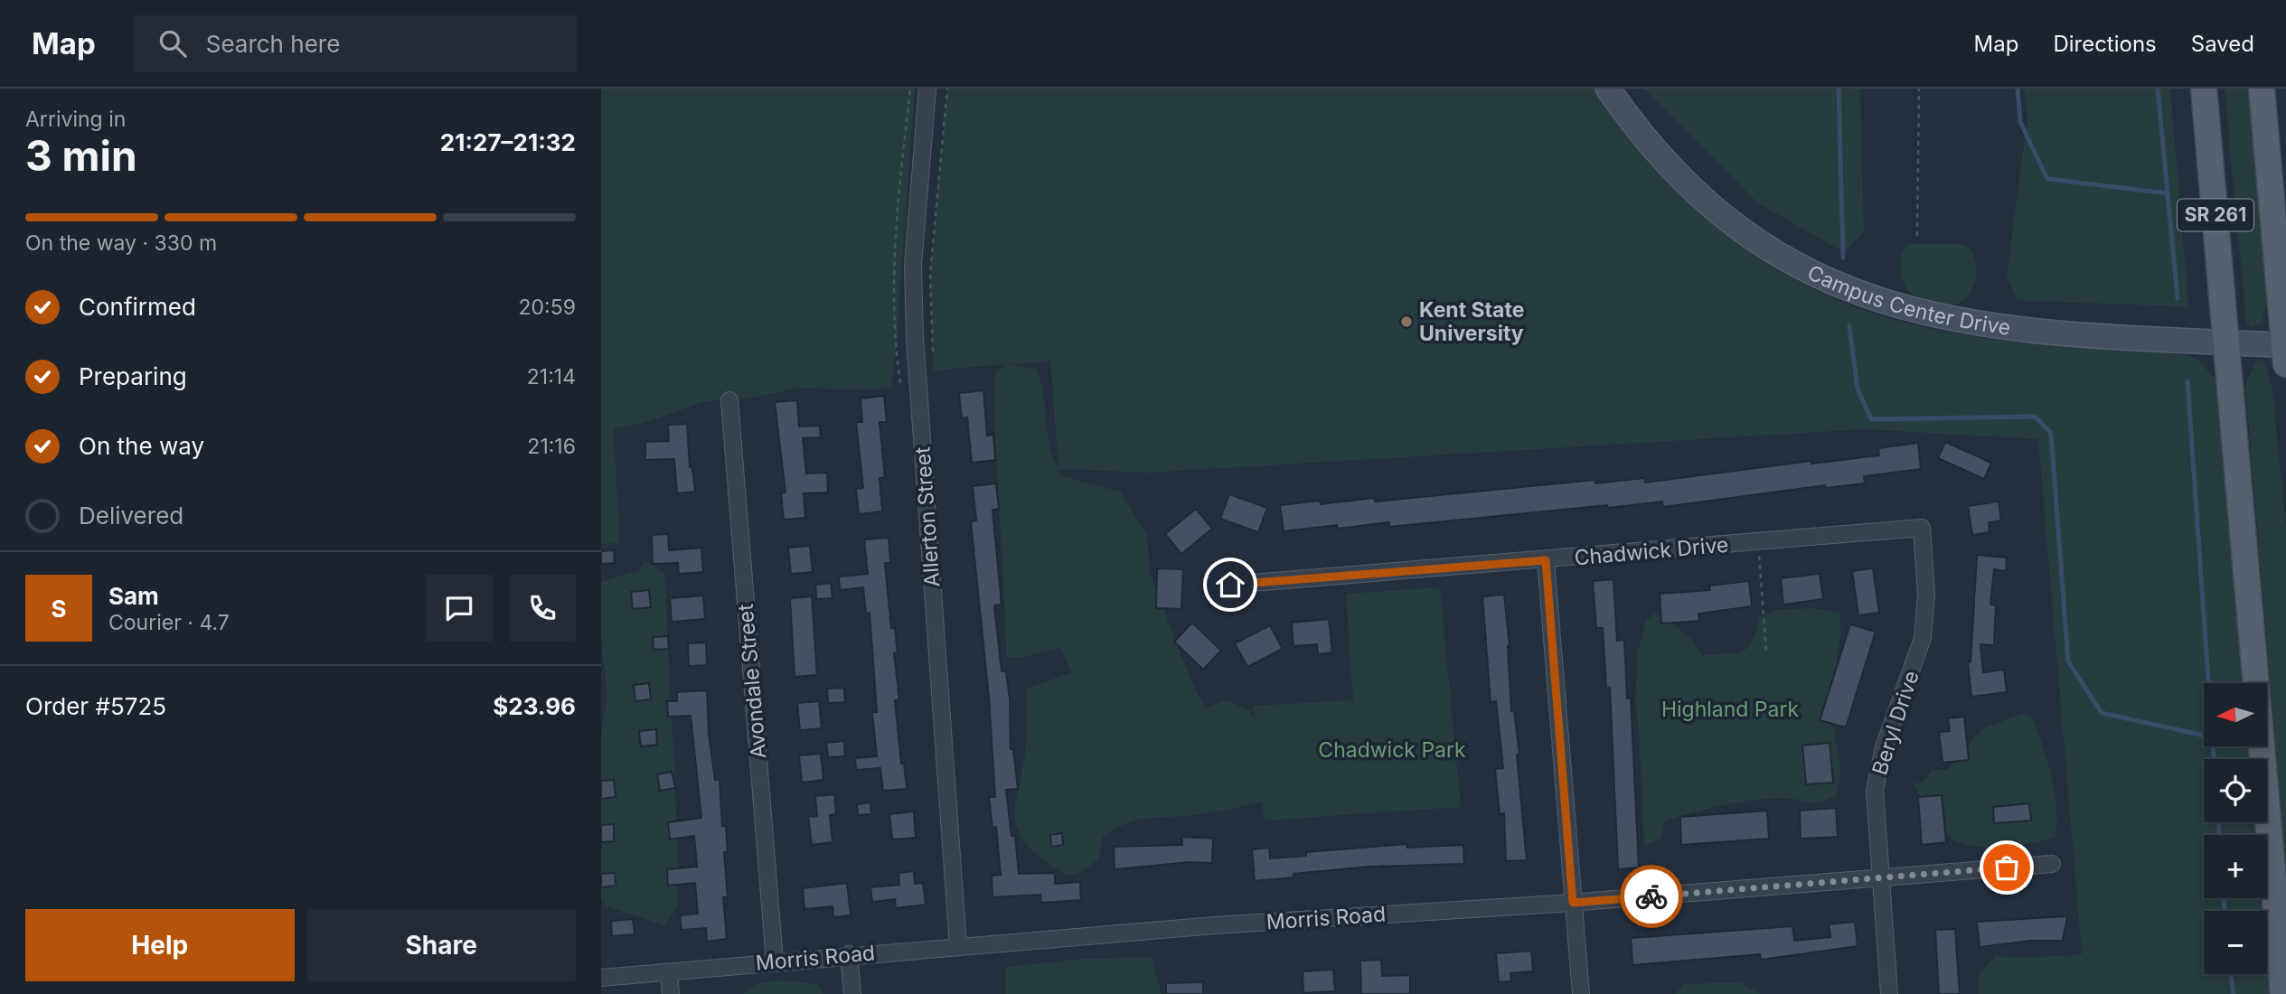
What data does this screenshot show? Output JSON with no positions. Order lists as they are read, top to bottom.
{
  "streets": {
    "main road": ["SR 261"],
    "street": [
      "Campus Center Drive",
      "Allerton Street",
      "Chadwick Drive",
      "Avondale Street",
      "Beryl Drive",
      "Morris Road"
    ]
  },
  "crossings": [
    ["SR 261", "Campus Center Drive"],
    ["Allerton Street", "Morris Road"],
    ["Chadwick Drive", "Beryl Drive"],
    ["Avondale Street", "Morris Road"],
    ["Beryl Drive", "Morris Road"]
  ],
  "parks": ["Highland Park", "Chadwick Park"],
  "places": ["Kent State University"],
  "north": "left",
  "page": {
    "header": "Map",
    "search": "Search here",
    "nav": ["Map", "Directions", "Saved"],
    "heading": ["3 min", "Arriving in", "21:27–21:32"],
    "panel": [
      "Sam",
      "Courier · 4.7",
      "Order #5725",
      "$23.96"
    ],
    "bar": "On the way · 330 m",
    "list": [
      ["Confirmed", "20:59"],
      ["Preparing", "21:14"],
      ["On the way", "21:16"],
      "Delivered"
    ],
    "round": "S",
    "map_buttons": ["+", "−"],
    "buttons": ["Help", "Share"]
  }
}
